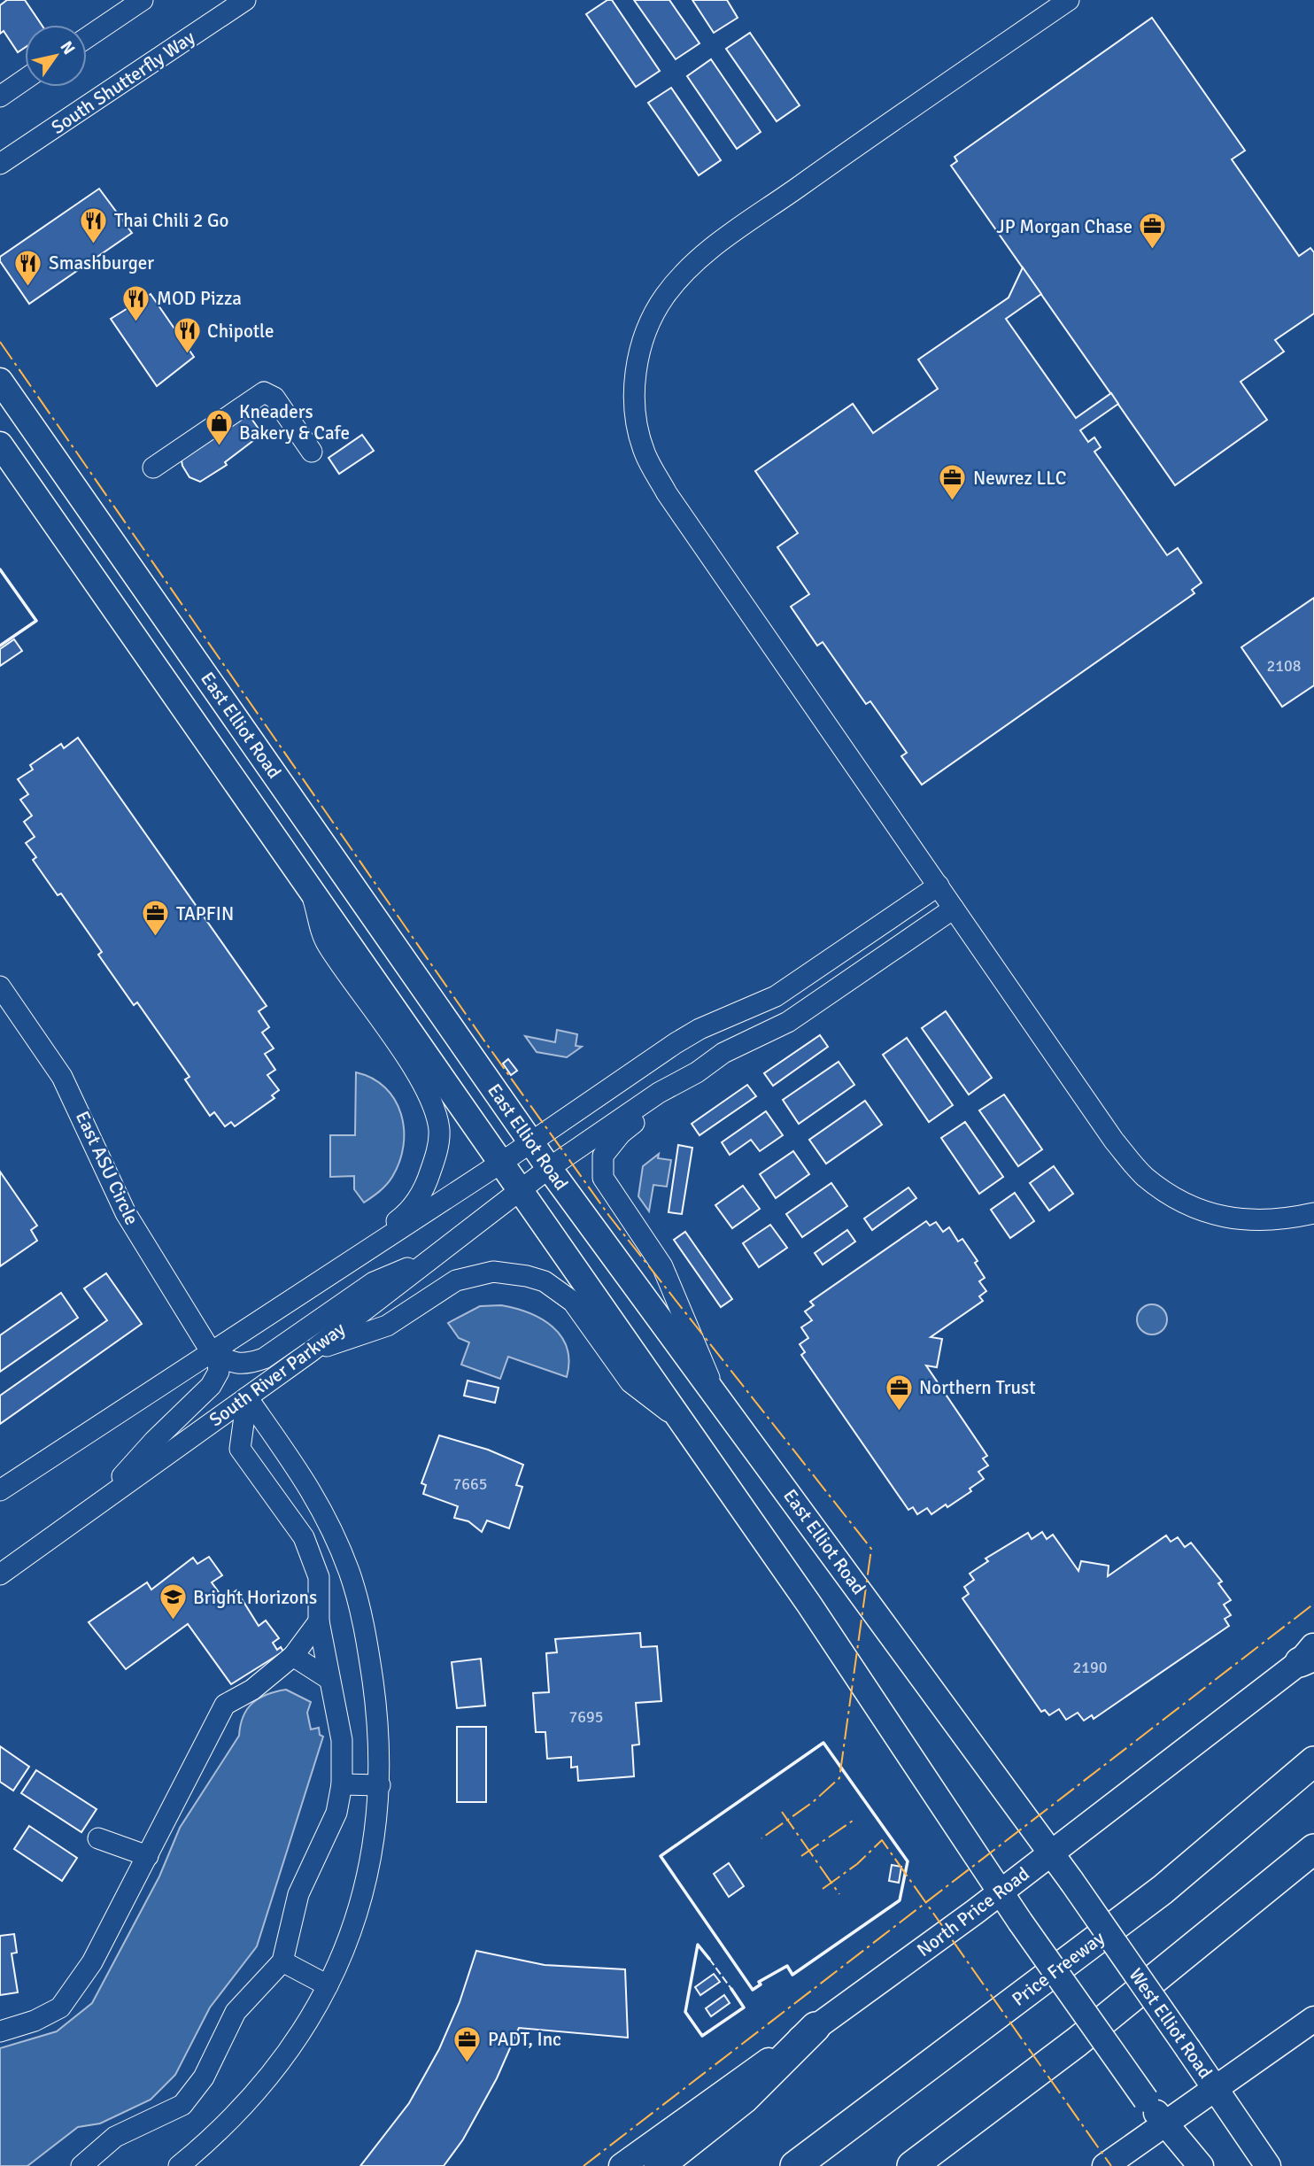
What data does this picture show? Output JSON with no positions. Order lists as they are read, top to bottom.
{
  "streets": {
    "highway": ["Price Freeway"],
    "main road": ["East Elliot Road", "North Price Road", "West Elliot Road"],
    "street": ["South Shutterfly Way", "East ASU Circle", "South River Parkway"]
  },
  "crossings": [
    ["East Elliot Road", "South River Parkway"],
    ["East Elliot Road", "North Price Road"],
    ["East Elliot Road", "West Elliot Road"]
  ],
  "places": {
    "restaurant": [
      "Thai Chili 2 Go",
      "Smashburger",
      "MOD Pizza",
      "Chipotle"
    ],
    "office": [
      "JP Morgan Chase",
      "Newrez LLC",
      "TAPFIN",
      "Northern Trust",
      "PADT, Inc"
    ],
    "shop": ["Kneaders Bakery & Cafe"],
    "school or university": ["Bright Horizons"]
  },
  "house_numbers": [
    "2108",
    "7665",
    "2190",
    "7695"
  ],
  "north": "top right"
}
